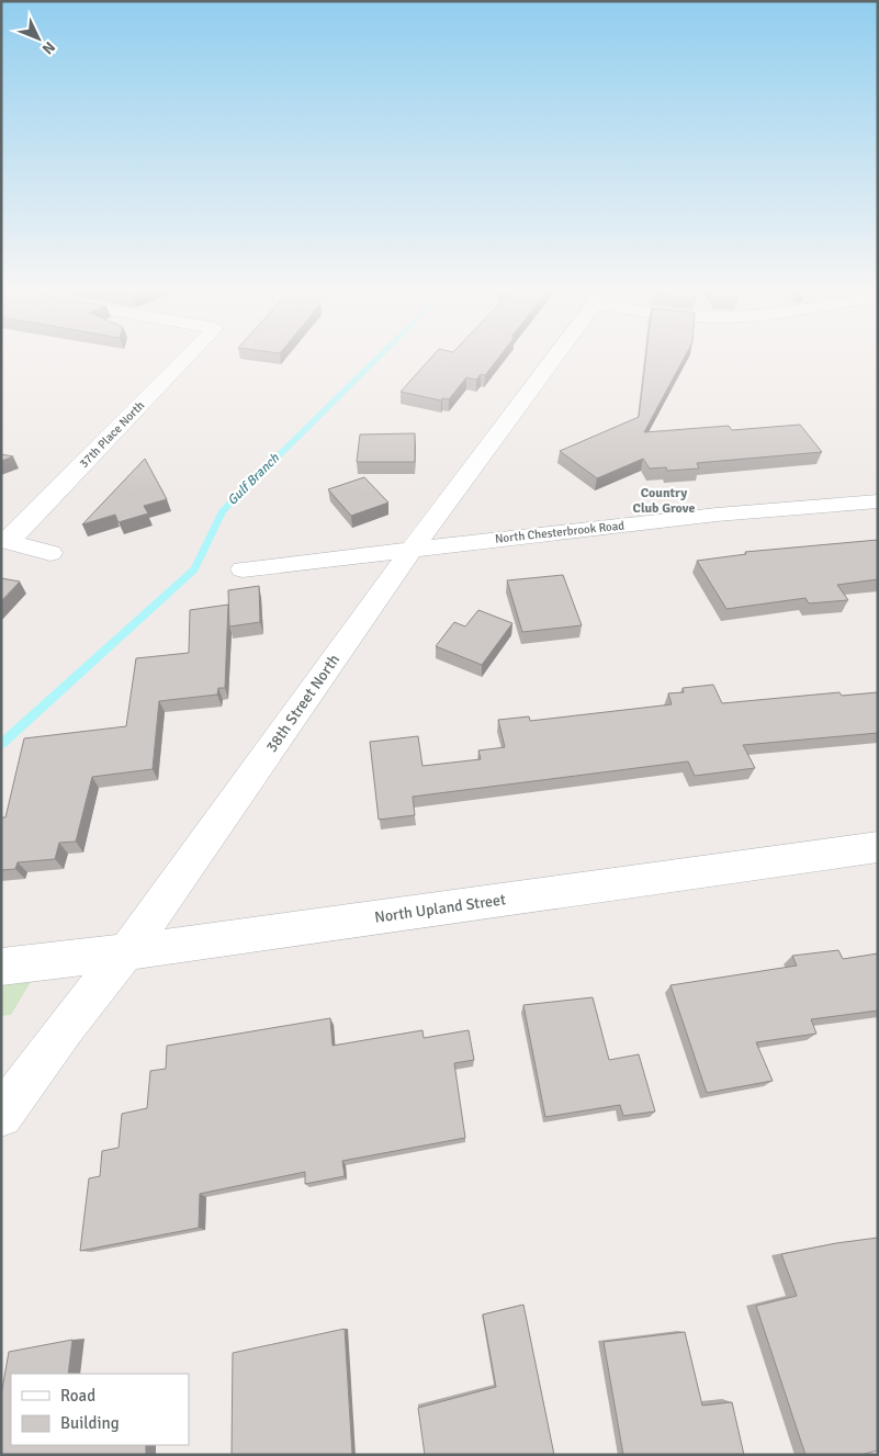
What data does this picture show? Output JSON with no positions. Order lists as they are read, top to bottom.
{
  "streets": {
    "street": [
      "37th Place North",
      "North Chesterbrook Road",
      "38th Street North",
      "North Upland Street"
    ]
  },
  "crossings": [
    ["North Chesterbrook Road", "38th Street North"],
    ["38th Street North", "North Upland Street"]
  ],
  "districts": ["Country Club Grove"],
  "water": ["Gulf Branch"],
  "legend": ["Road", "Building"],
  "north": "bottom right"
}
